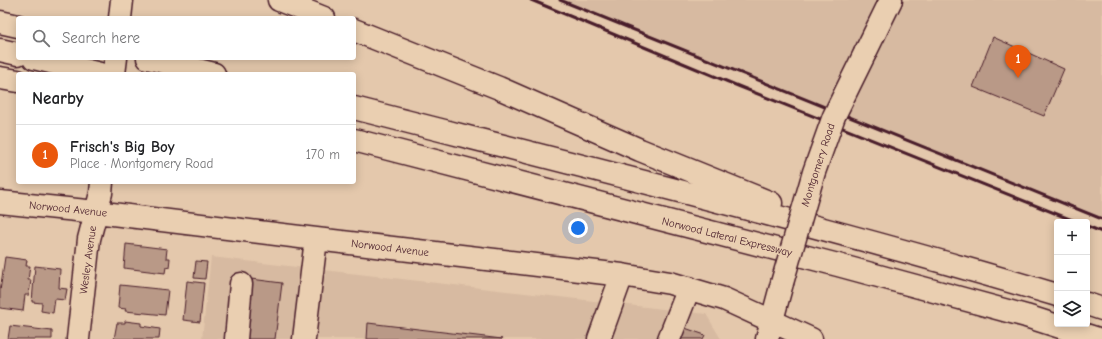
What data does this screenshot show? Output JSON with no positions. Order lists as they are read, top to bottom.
{
  "streets": {
    "main road": [
      "Montgomery Road",
      "Norwood Avenue",
      "Norwood Lateral Expressway",
      "Wesley Avenue"
    ]
  },
  "crossings": [
    ["Montgomery Road", "Norwood Avenue"],
    ["Norwood Avenue", "Wesley Avenue"]
  ],
  "page": {
    "search": "Search here",
    "pins": "1",
    "heading": "Nearby",
    "list": [
      {
        "mark": "1",
        "name": "Frisch's Big Boy",
        "note": "Place · Montgomery Road",
        "value": "170 m"
      }
    ],
    "map_buttons": ["+", "−"]
  }
}
